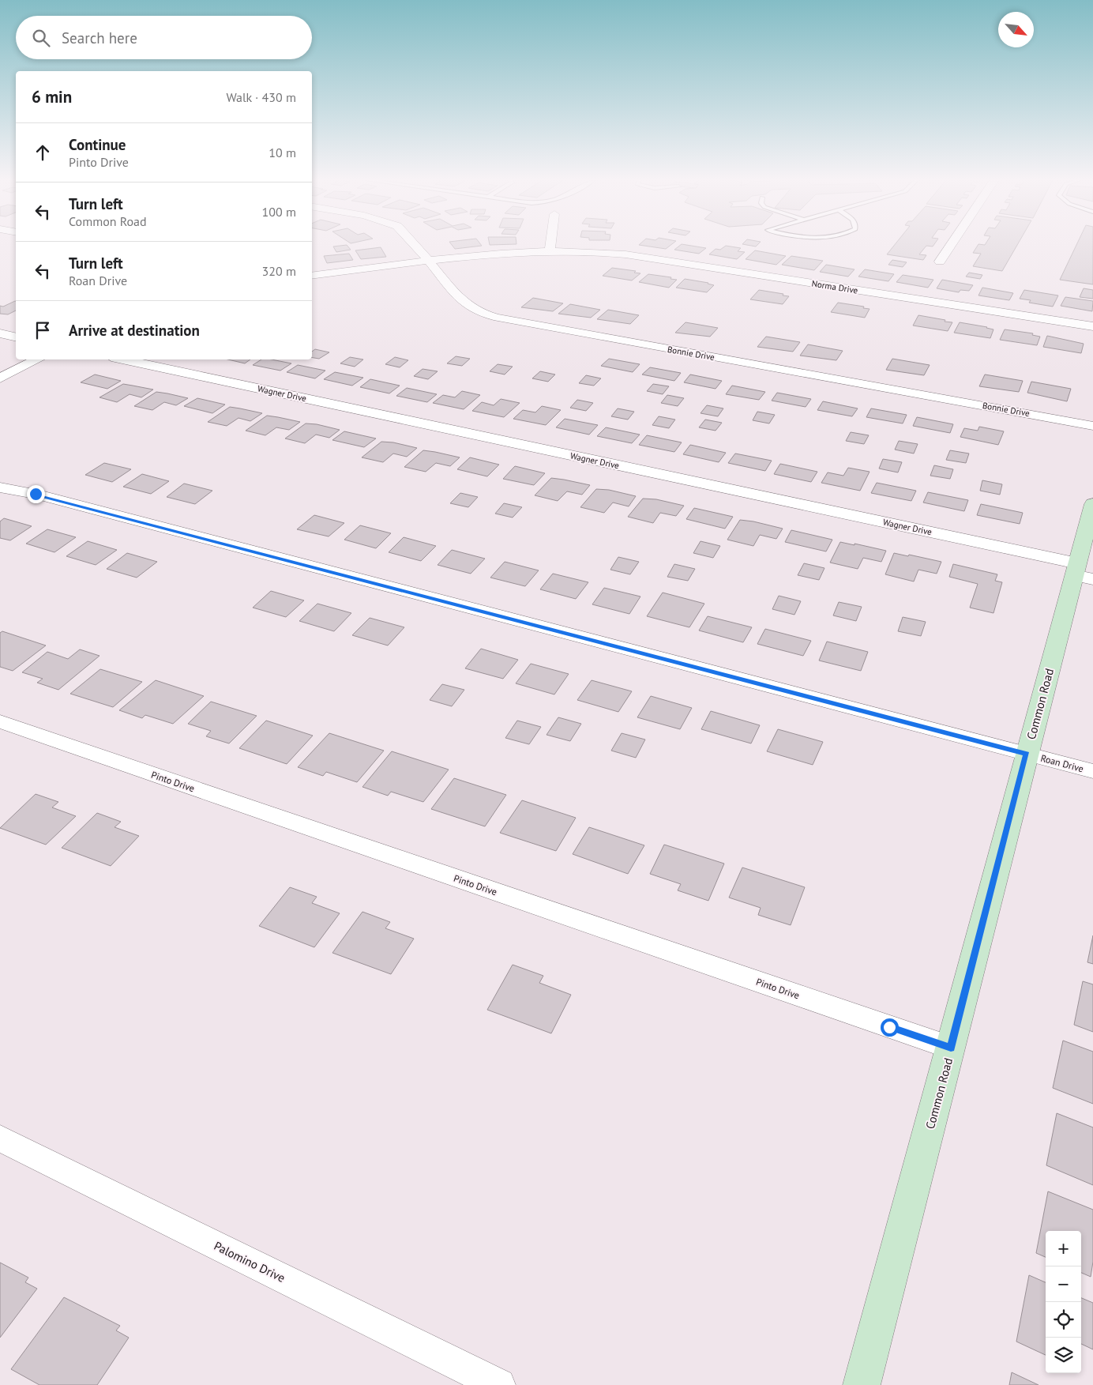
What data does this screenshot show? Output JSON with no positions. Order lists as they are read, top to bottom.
{
  "streets": {
    "street": [
      "Norma Drive",
      "Bonnie Drive",
      "Wagner Drive",
      "Common Road",
      "Roan Drive",
      "Pinto Drive",
      "Palomino Drive"
    ]
  },
  "crossings": [
    ["Norma Drive", "Bonnie Drive"],
    ["Wagner Drive", "Common Road"],
    ["Common Road", "Roan Drive"],
    ["Common Road", "Pinto Drive"]
  ],
  "north": "bottom right",
  "page": {
    "search": "Search here",
    "heading": ["6 min", "Walk · 430 m"],
    "list": [
      ["Continue", "Pinto Drive", "10 m"],
      ["Turn left", "Common Road", "100 m"],
      ["Turn left", "Roan Drive", "320 m"],
      "Arrive at destination"
    ],
    "map_buttons": ["+", "−"]
  }
}
